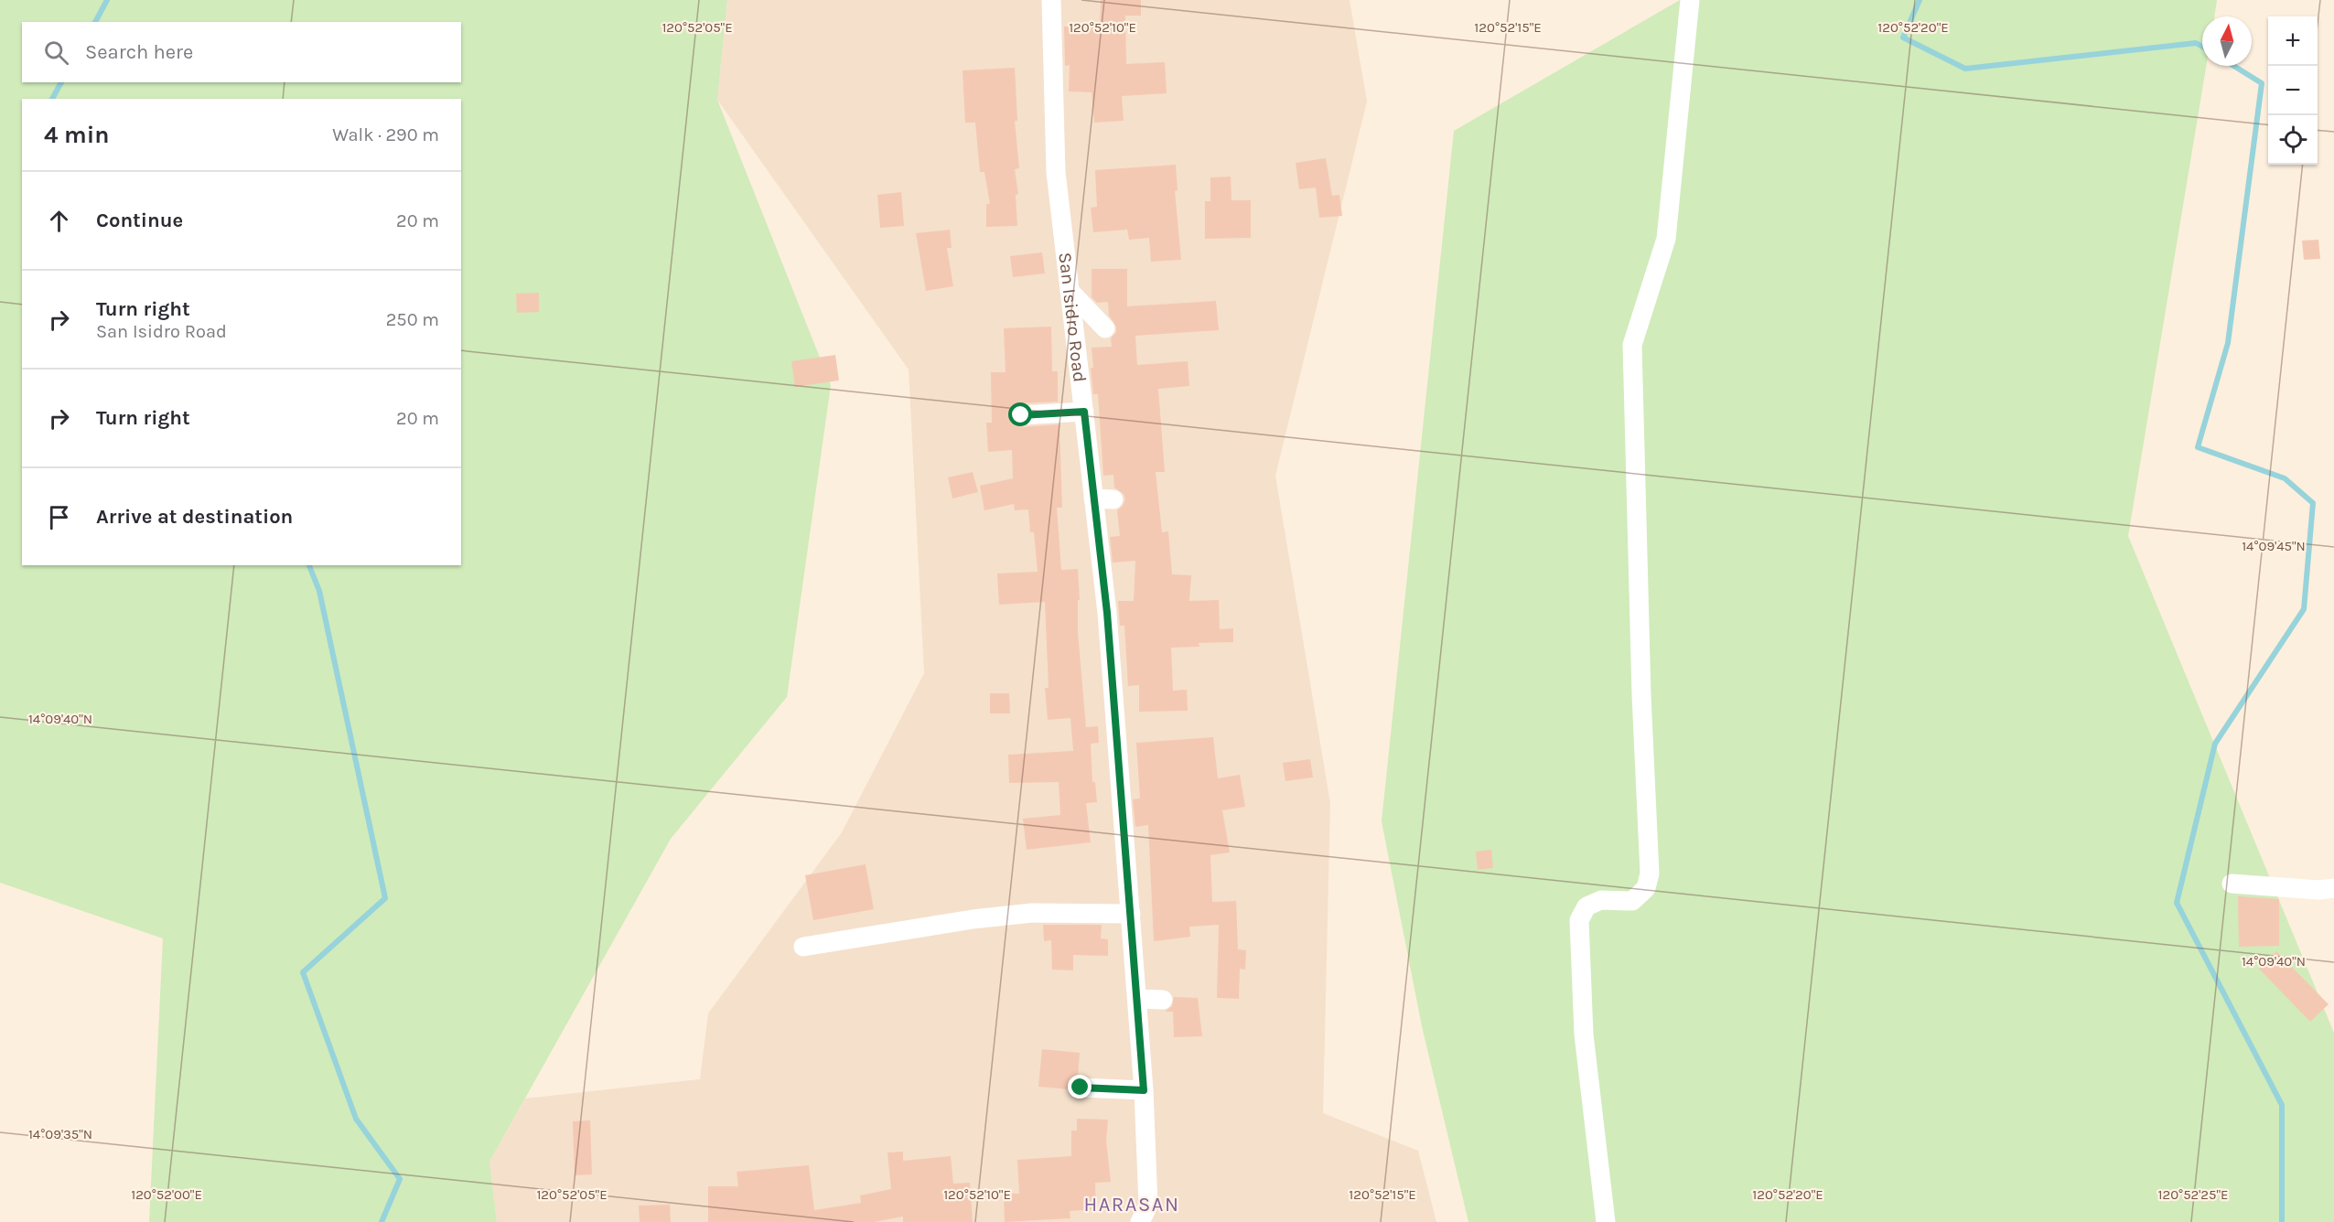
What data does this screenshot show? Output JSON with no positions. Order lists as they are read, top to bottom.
{
  "streets": {
    "street": ["San Isidro Road"]
  },
  "districts": ["HARASAN"],
  "north": "top",
  "page": {
    "map_buttons": ["+", "−"],
    "search": "Search here",
    "heading": ["4 min", "Walk · 290 m"],
    "list": [
      ["Continue", "20 m"],
      ["Turn right", "San Isidro Road", "250 m"],
      ["Turn right", "20 m"],
      "Arrive at destination"
    ]
  },
  "coordinates": [
    "120°52'05\"E",
    "120°52'10\"E",
    "120°52'15\"E",
    "120°52'20\"E",
    "14°09'45\"N",
    "14°09'40\"N",
    "14°09'35\"N",
    "120°52'00\"E",
    "120°52'25\"E"
  ]
}
